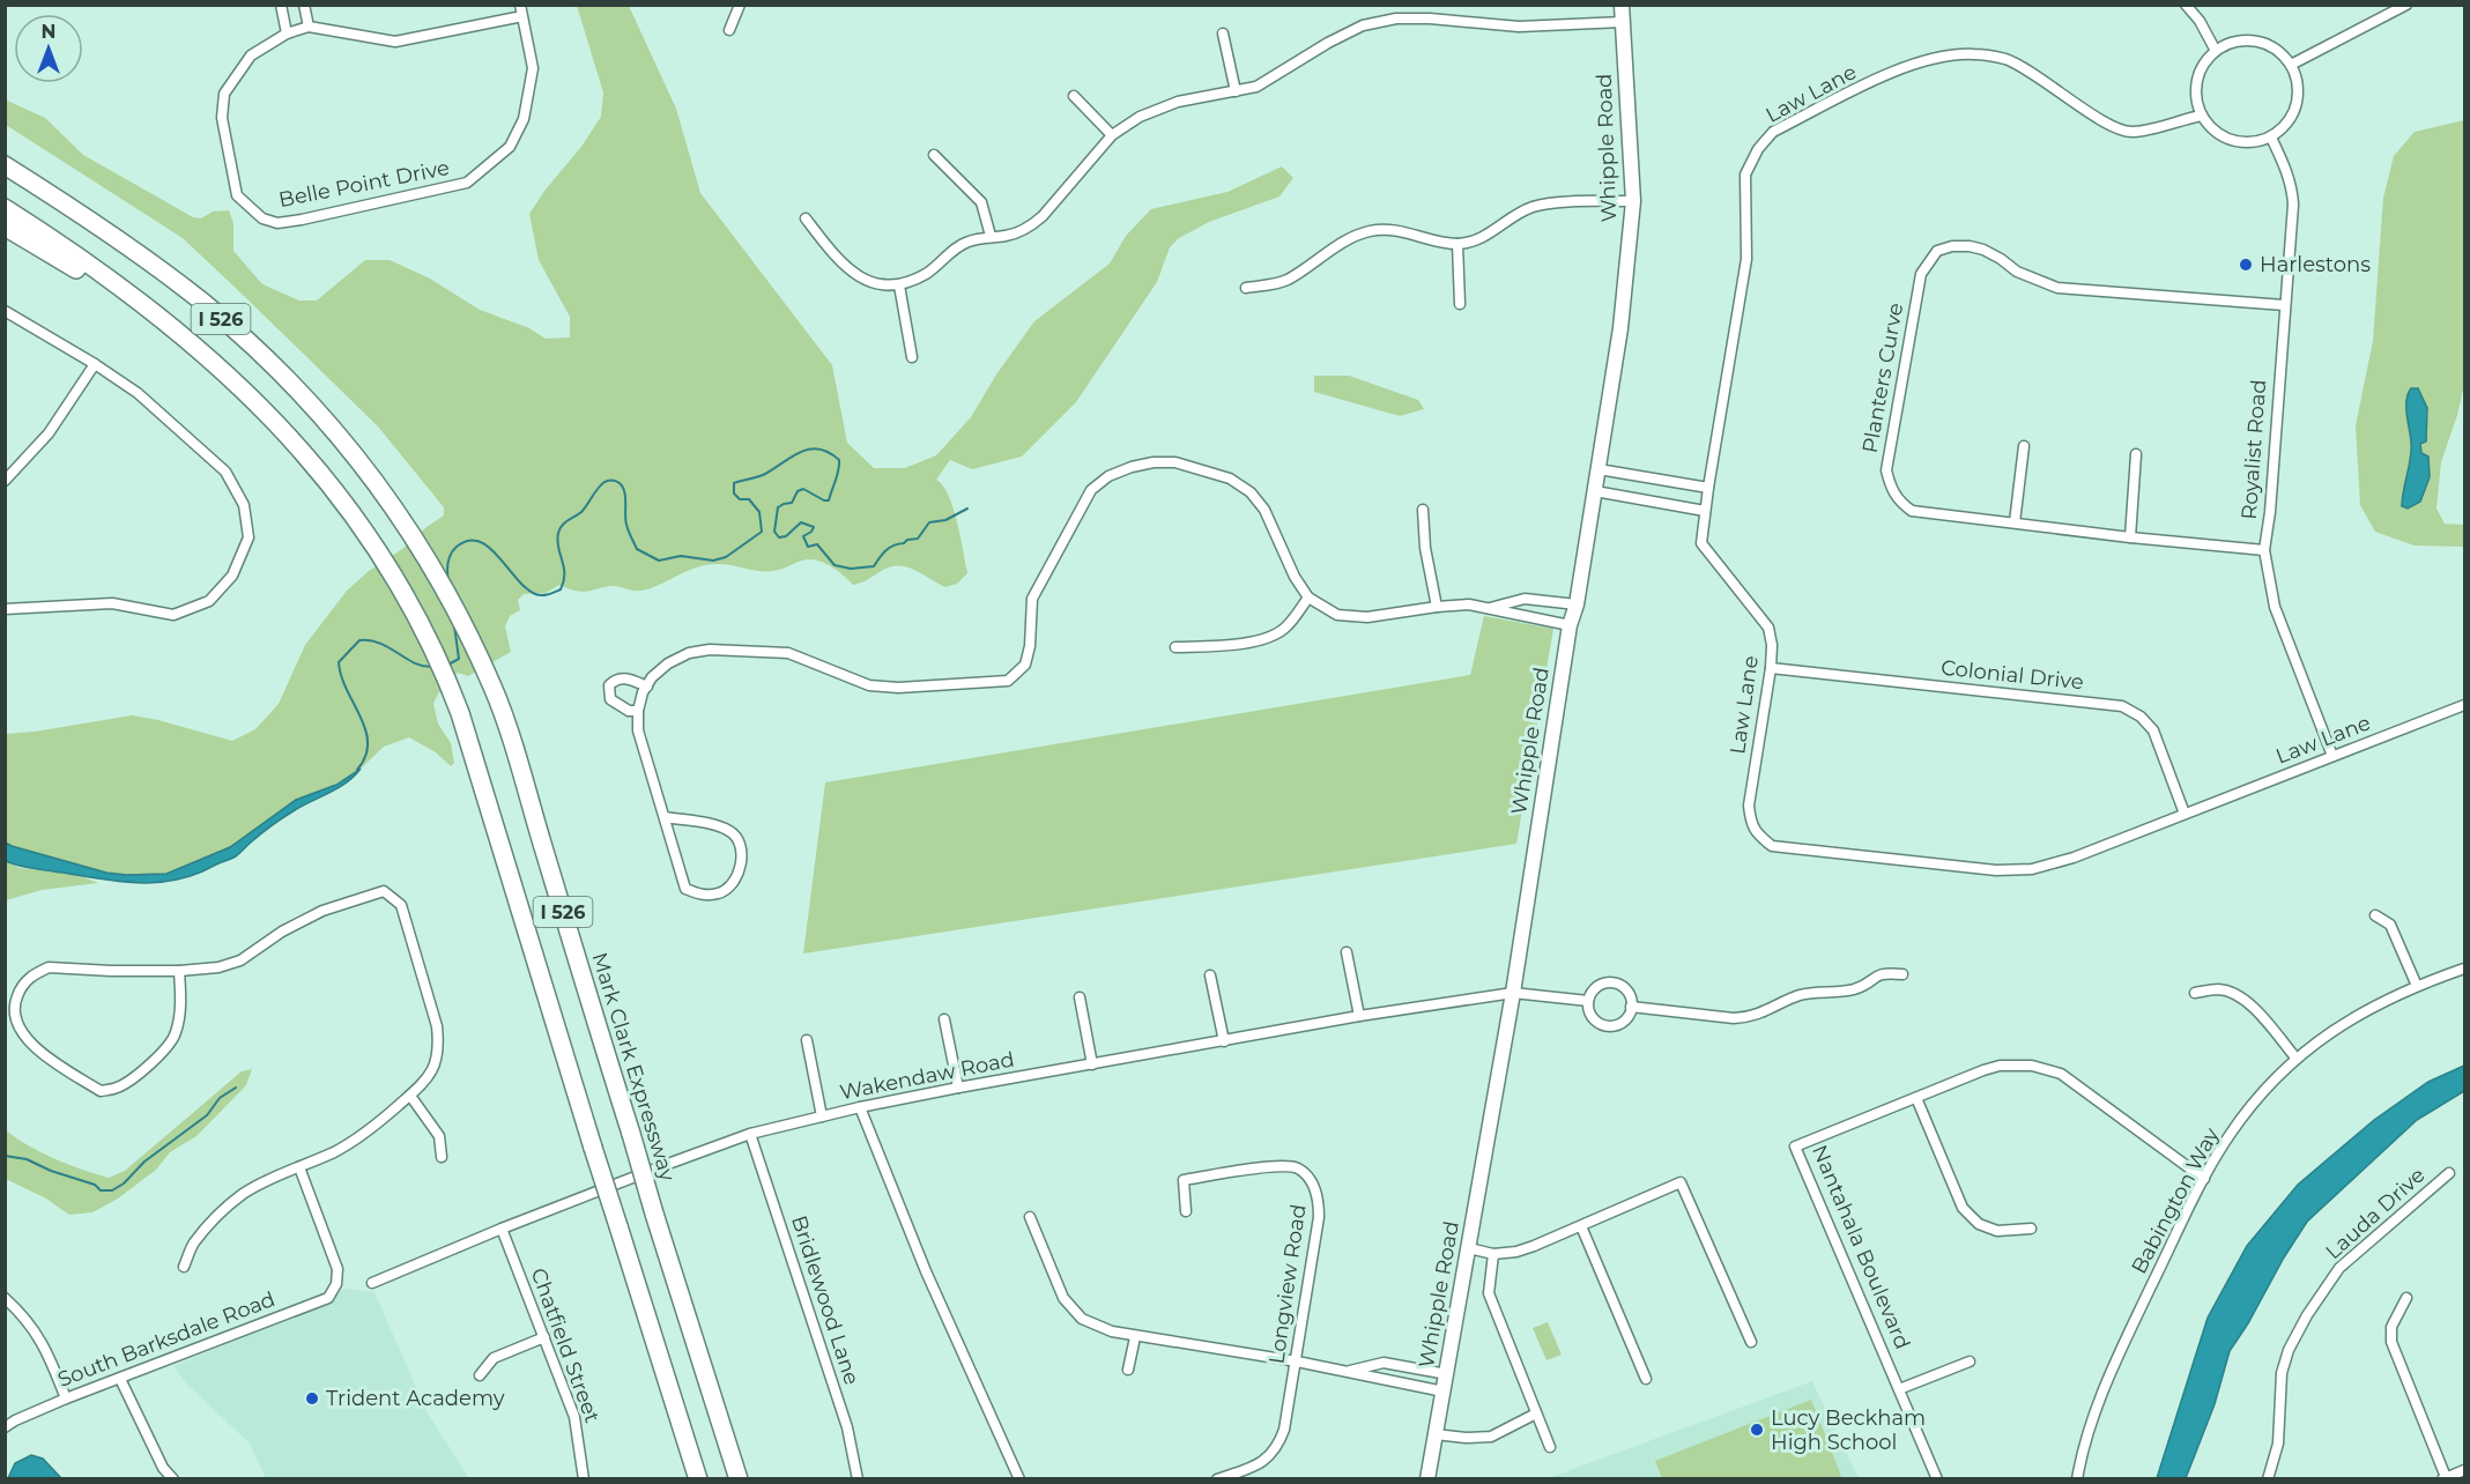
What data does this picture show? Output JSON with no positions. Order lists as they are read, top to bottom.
{
  "streets": {
    "highway": ["I 526", "Mark Clark Expressway"],
    "main road": ["Whipple Road"],
    "street": [
      "Law Lane",
      "Belle Point Drive",
      "Planters Curve",
      "Royalist Road",
      "Colonial Drive",
      "Wakendaw Road",
      "Babington Way",
      "Lauda Drive",
      "Nantahala Boulevard",
      "Longview Road",
      "Bridlewood Lane",
      "South Barksdale Road",
      "Chatfield Street"
    ]
  },
  "crossings": [
    ["Law Lane", "Royalist Road"],
    ["Law Lane", "Colonial Drive"],
    ["Whipple Road", "Wakendaw Road"],
    ["Planters Curve", "Royalist Road"],
    ["Wakendaw Road", "Bridlewood Lane"],
    ["Wakendaw Road", "Chatfield Street"],
    ["Babington Way", "Nantahala Boulevard"]
  ],
  "places": ["Harlestons", "Trident Academy", "Lucy Beckham High School"],
  "north": "top"
}
